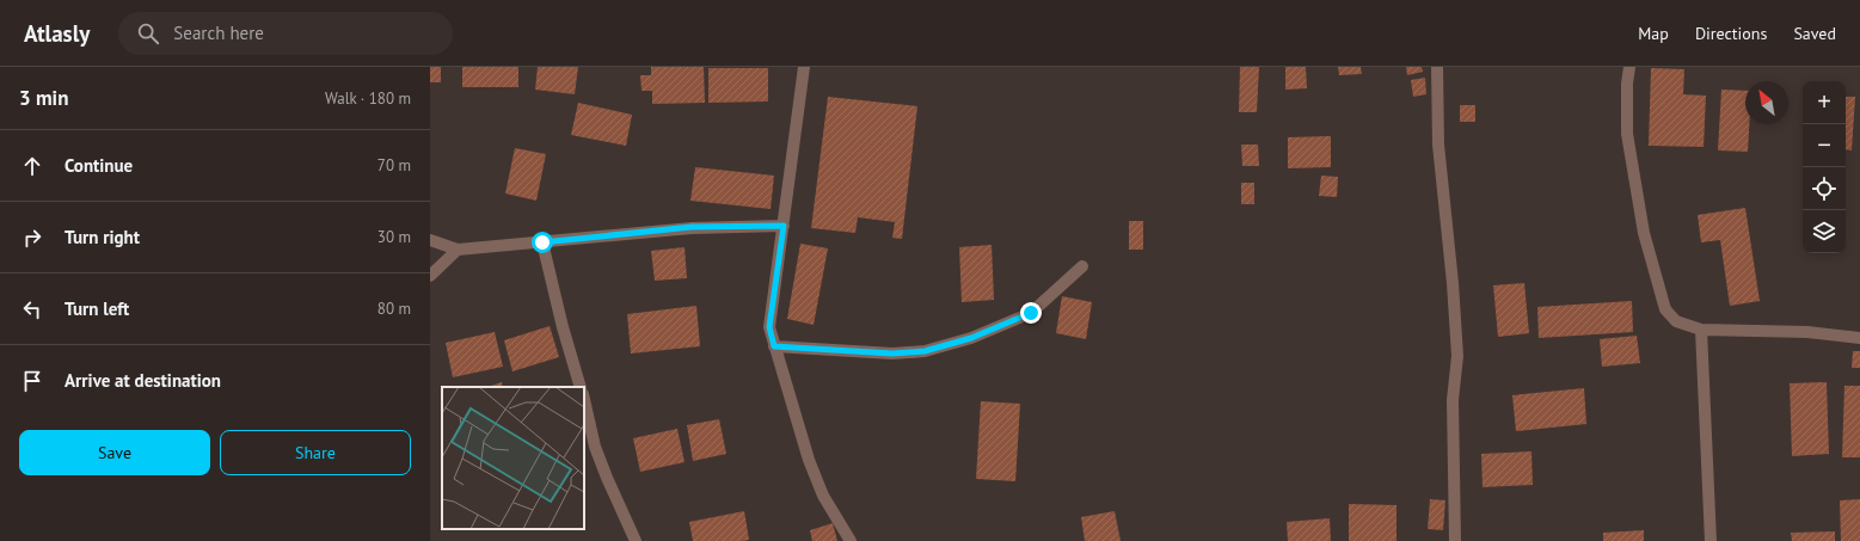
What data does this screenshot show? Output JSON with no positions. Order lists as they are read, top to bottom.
{
  "north": "top left",
  "page": {
    "header": "Atlasly",
    "search": "Search here",
    "nav": ["Map", "Directions", "Saved"],
    "heading": ["3 min", "Walk · 180 m"],
    "map_buttons": ["+", "−"],
    "list": [
      ["Continue", "70 m"],
      ["Turn right", "30 m"],
      ["Turn left", "80 m"],
      "Arrive at destination"
    ],
    "buttons": ["Save", "Share"]
  }
}
